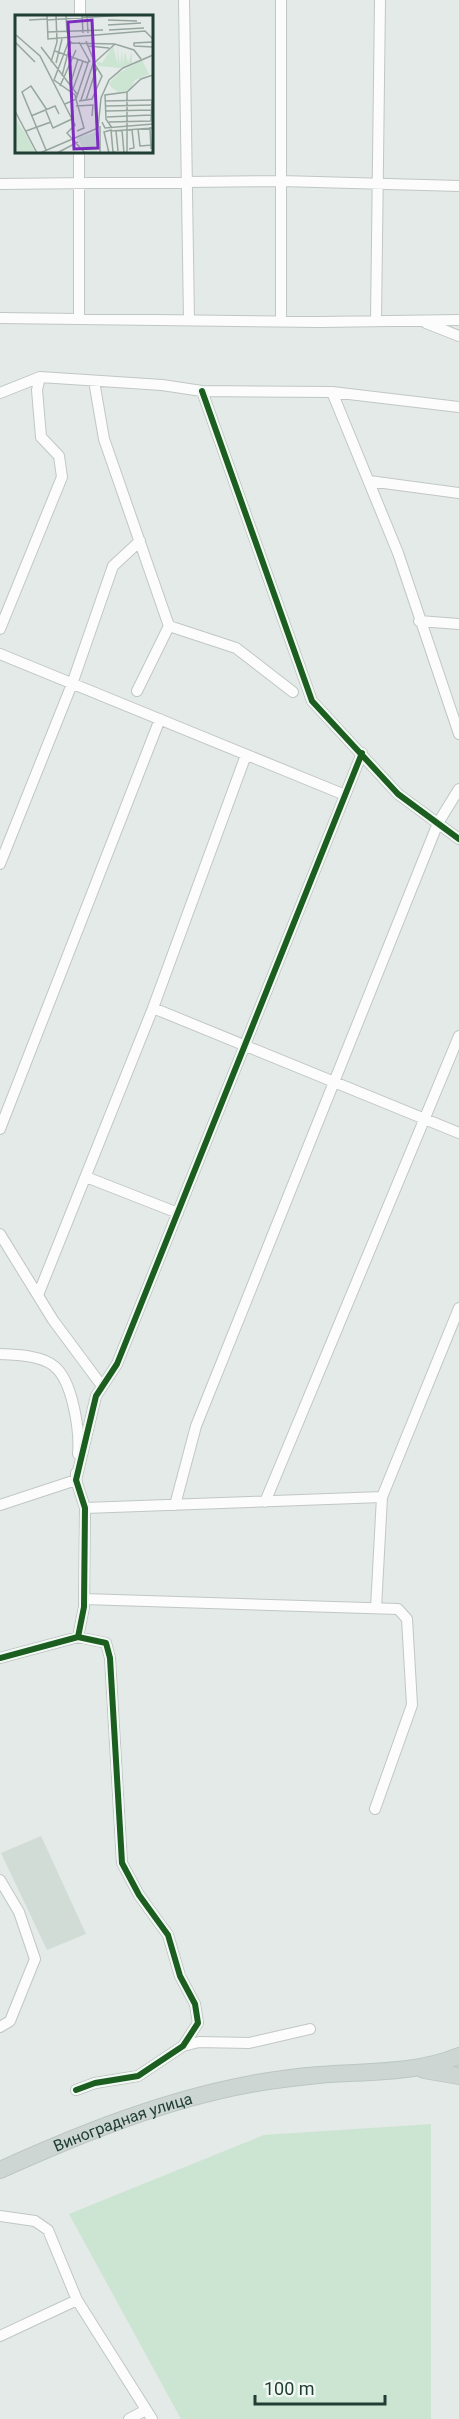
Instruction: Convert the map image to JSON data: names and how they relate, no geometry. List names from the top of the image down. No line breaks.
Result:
{"streets":{"main road":["Виноградная улица"]},"scale_bar":"100 m"}
